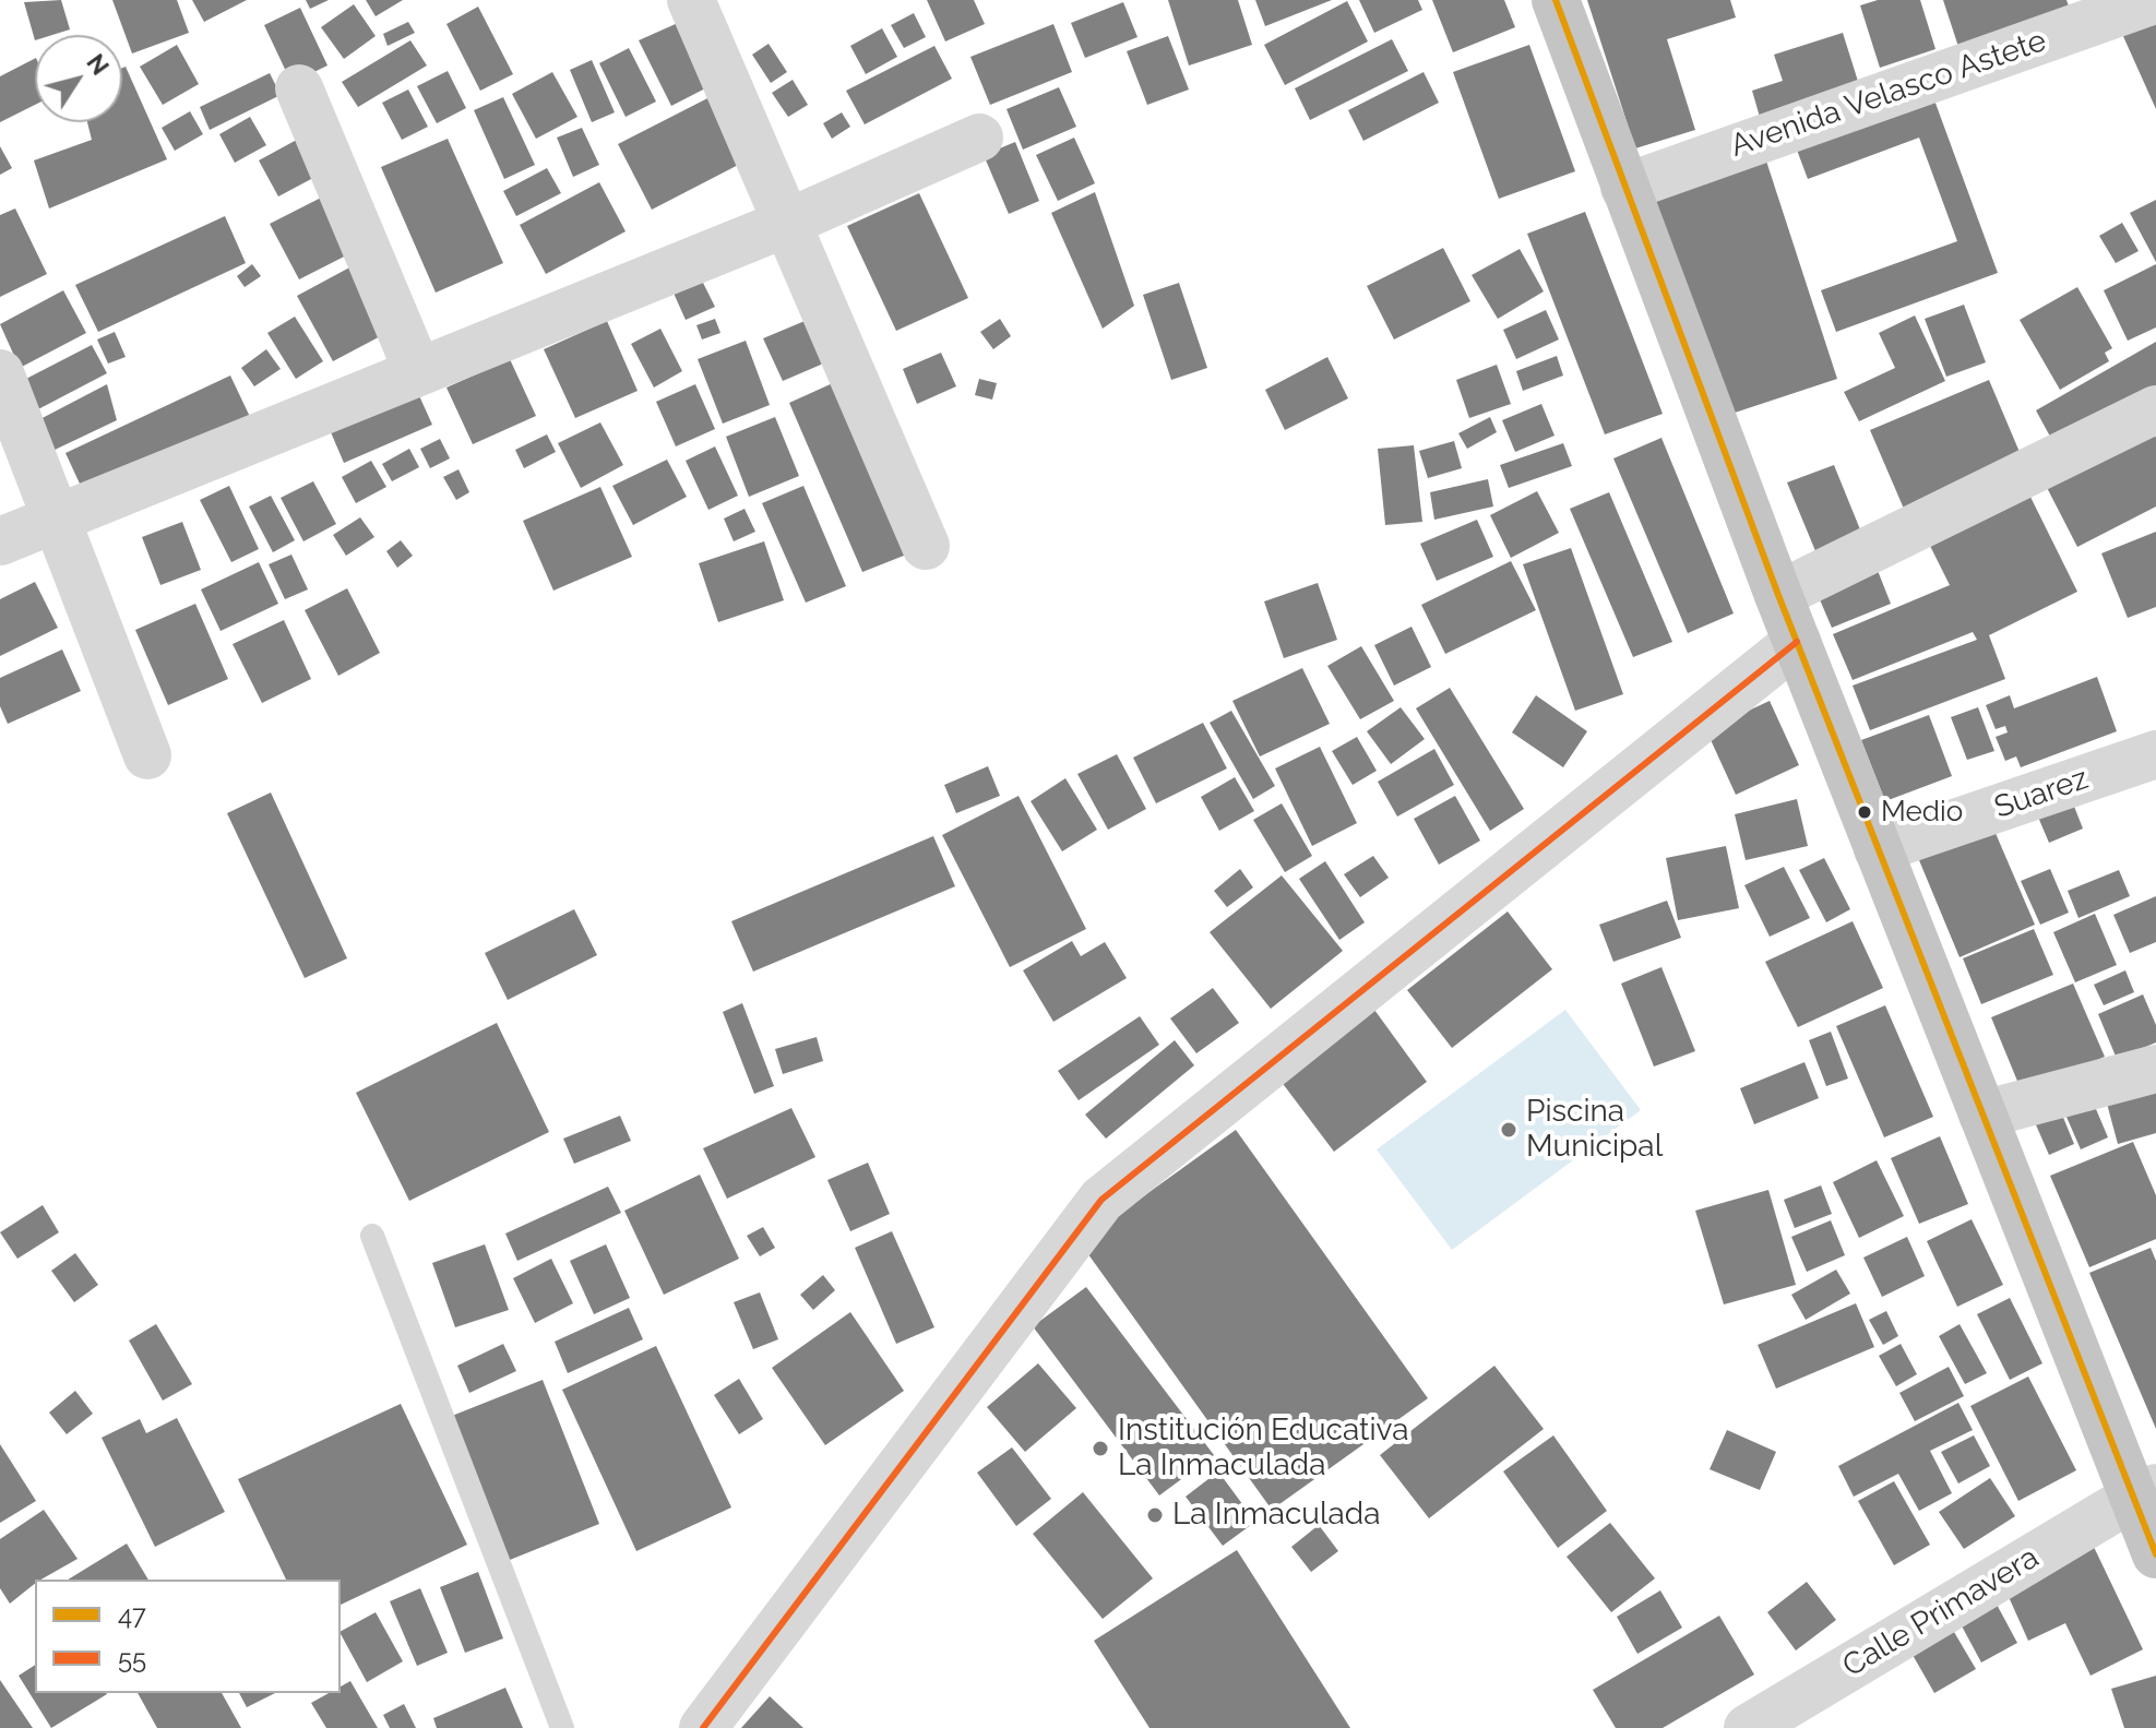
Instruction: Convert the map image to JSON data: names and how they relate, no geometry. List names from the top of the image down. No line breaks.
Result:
{"streets":{"street":["Avenida Velasco Astete","Suarez","Calle Primavera"]},"places":["Medio","Piscina Municipal","Institución Educativa La Inmaculada","La Inmaculada"],"lines":["transit line 47","transit line 55"],"legend":["47","55"],"north":"top right"}
